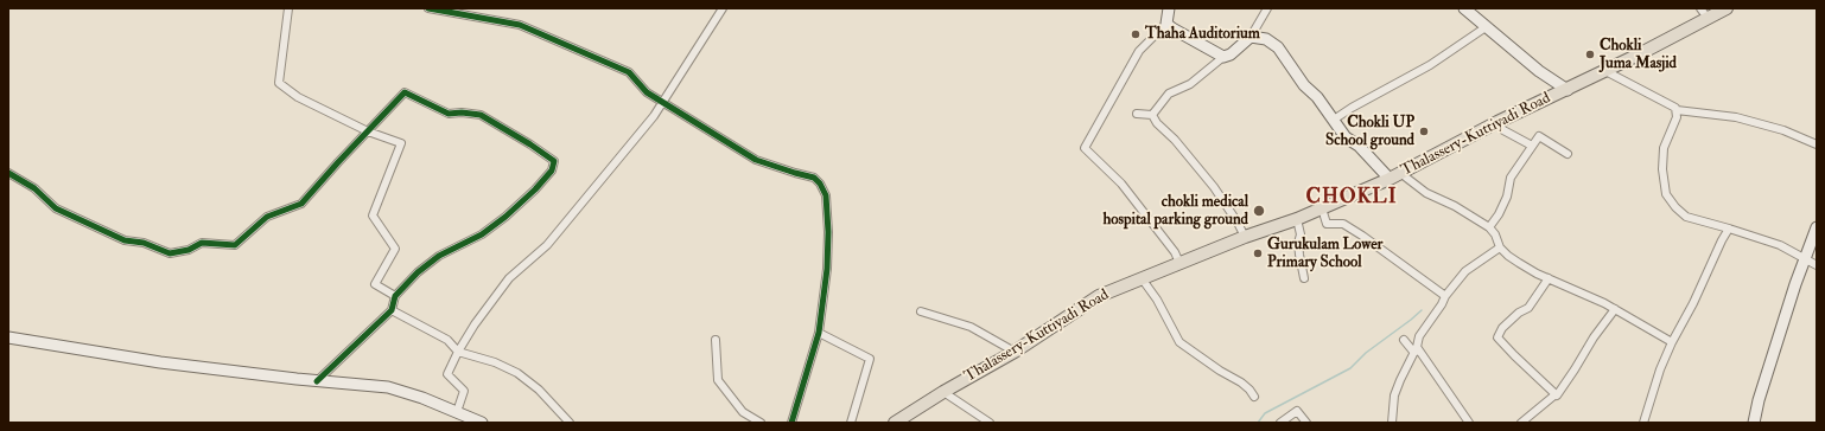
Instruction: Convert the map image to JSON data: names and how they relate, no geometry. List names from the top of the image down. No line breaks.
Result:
{"streets":{"main road":["Thalassery-Kuttiyadi Road"]},"districts":["CHOKLI"],"places":["Thaha Auditorium","Chokli Juma Masjid","Chokli UP School ground","chokli medical hospital parking ground","Gurukulam Lower Primary School"]}
